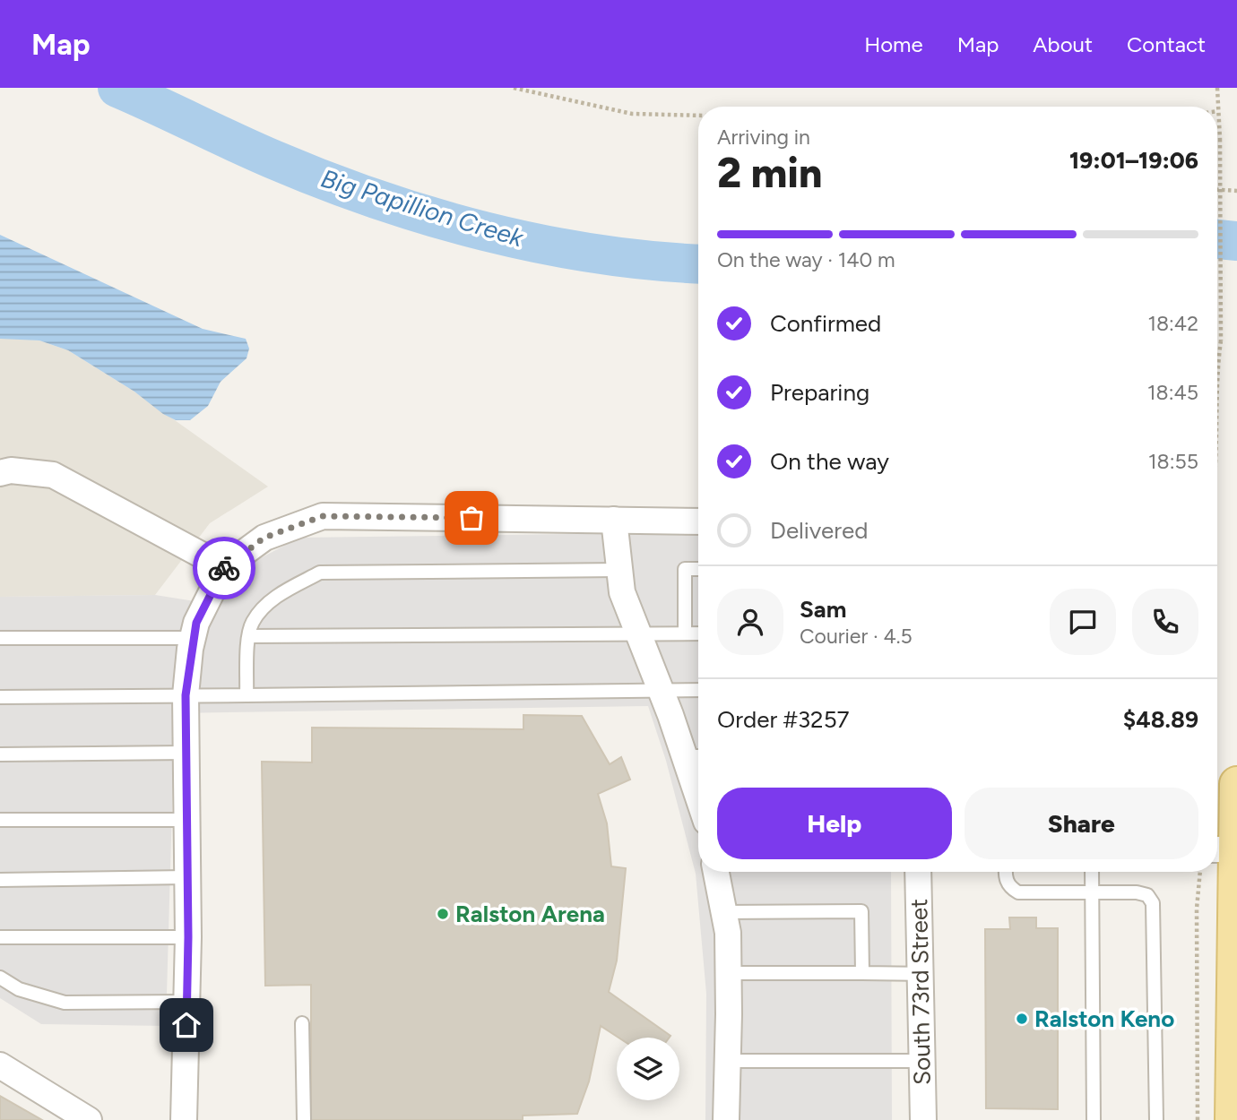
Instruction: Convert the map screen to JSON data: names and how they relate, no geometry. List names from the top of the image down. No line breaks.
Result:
{"streets":{"street":["South 73rd Street"]},"water":["Big Papillion Creek"],"places":["Ralston Arena","Ralston Keno"],"page":{"header":"Map","nav":["Home","Map","About","Contact"],"heading":["2 min","Arriving in","19:01–19:06"],"panel":["Sam","Courier · 4.5","Order #3257","$48.89"],"bar":"On the way · 140 m","list":[["Confirmed","18:42"],["Preparing","18:45"],["On the way","18:55"],"Delivered"],"buttons":["Help","Share"]}}
